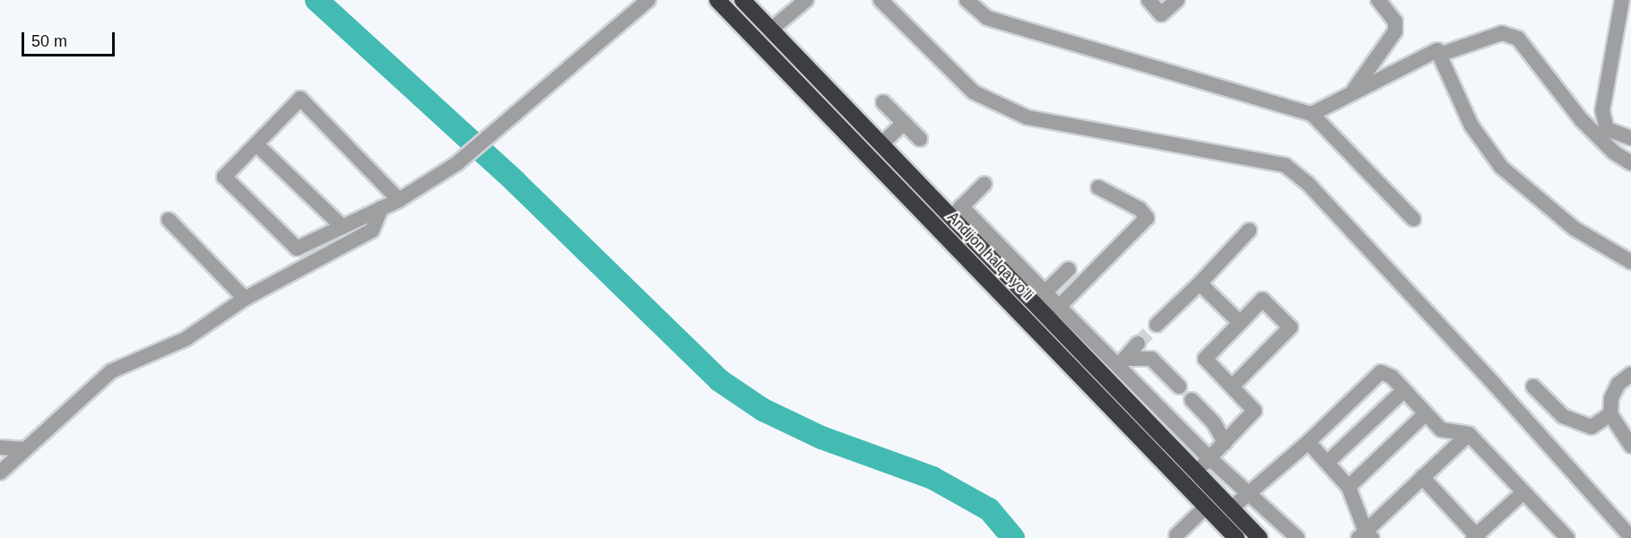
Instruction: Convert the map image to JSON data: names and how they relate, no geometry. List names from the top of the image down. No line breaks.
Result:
{"streets":{"highway":["Andijon halqa yo‘li"]},"scale_bar":"50 m"}
